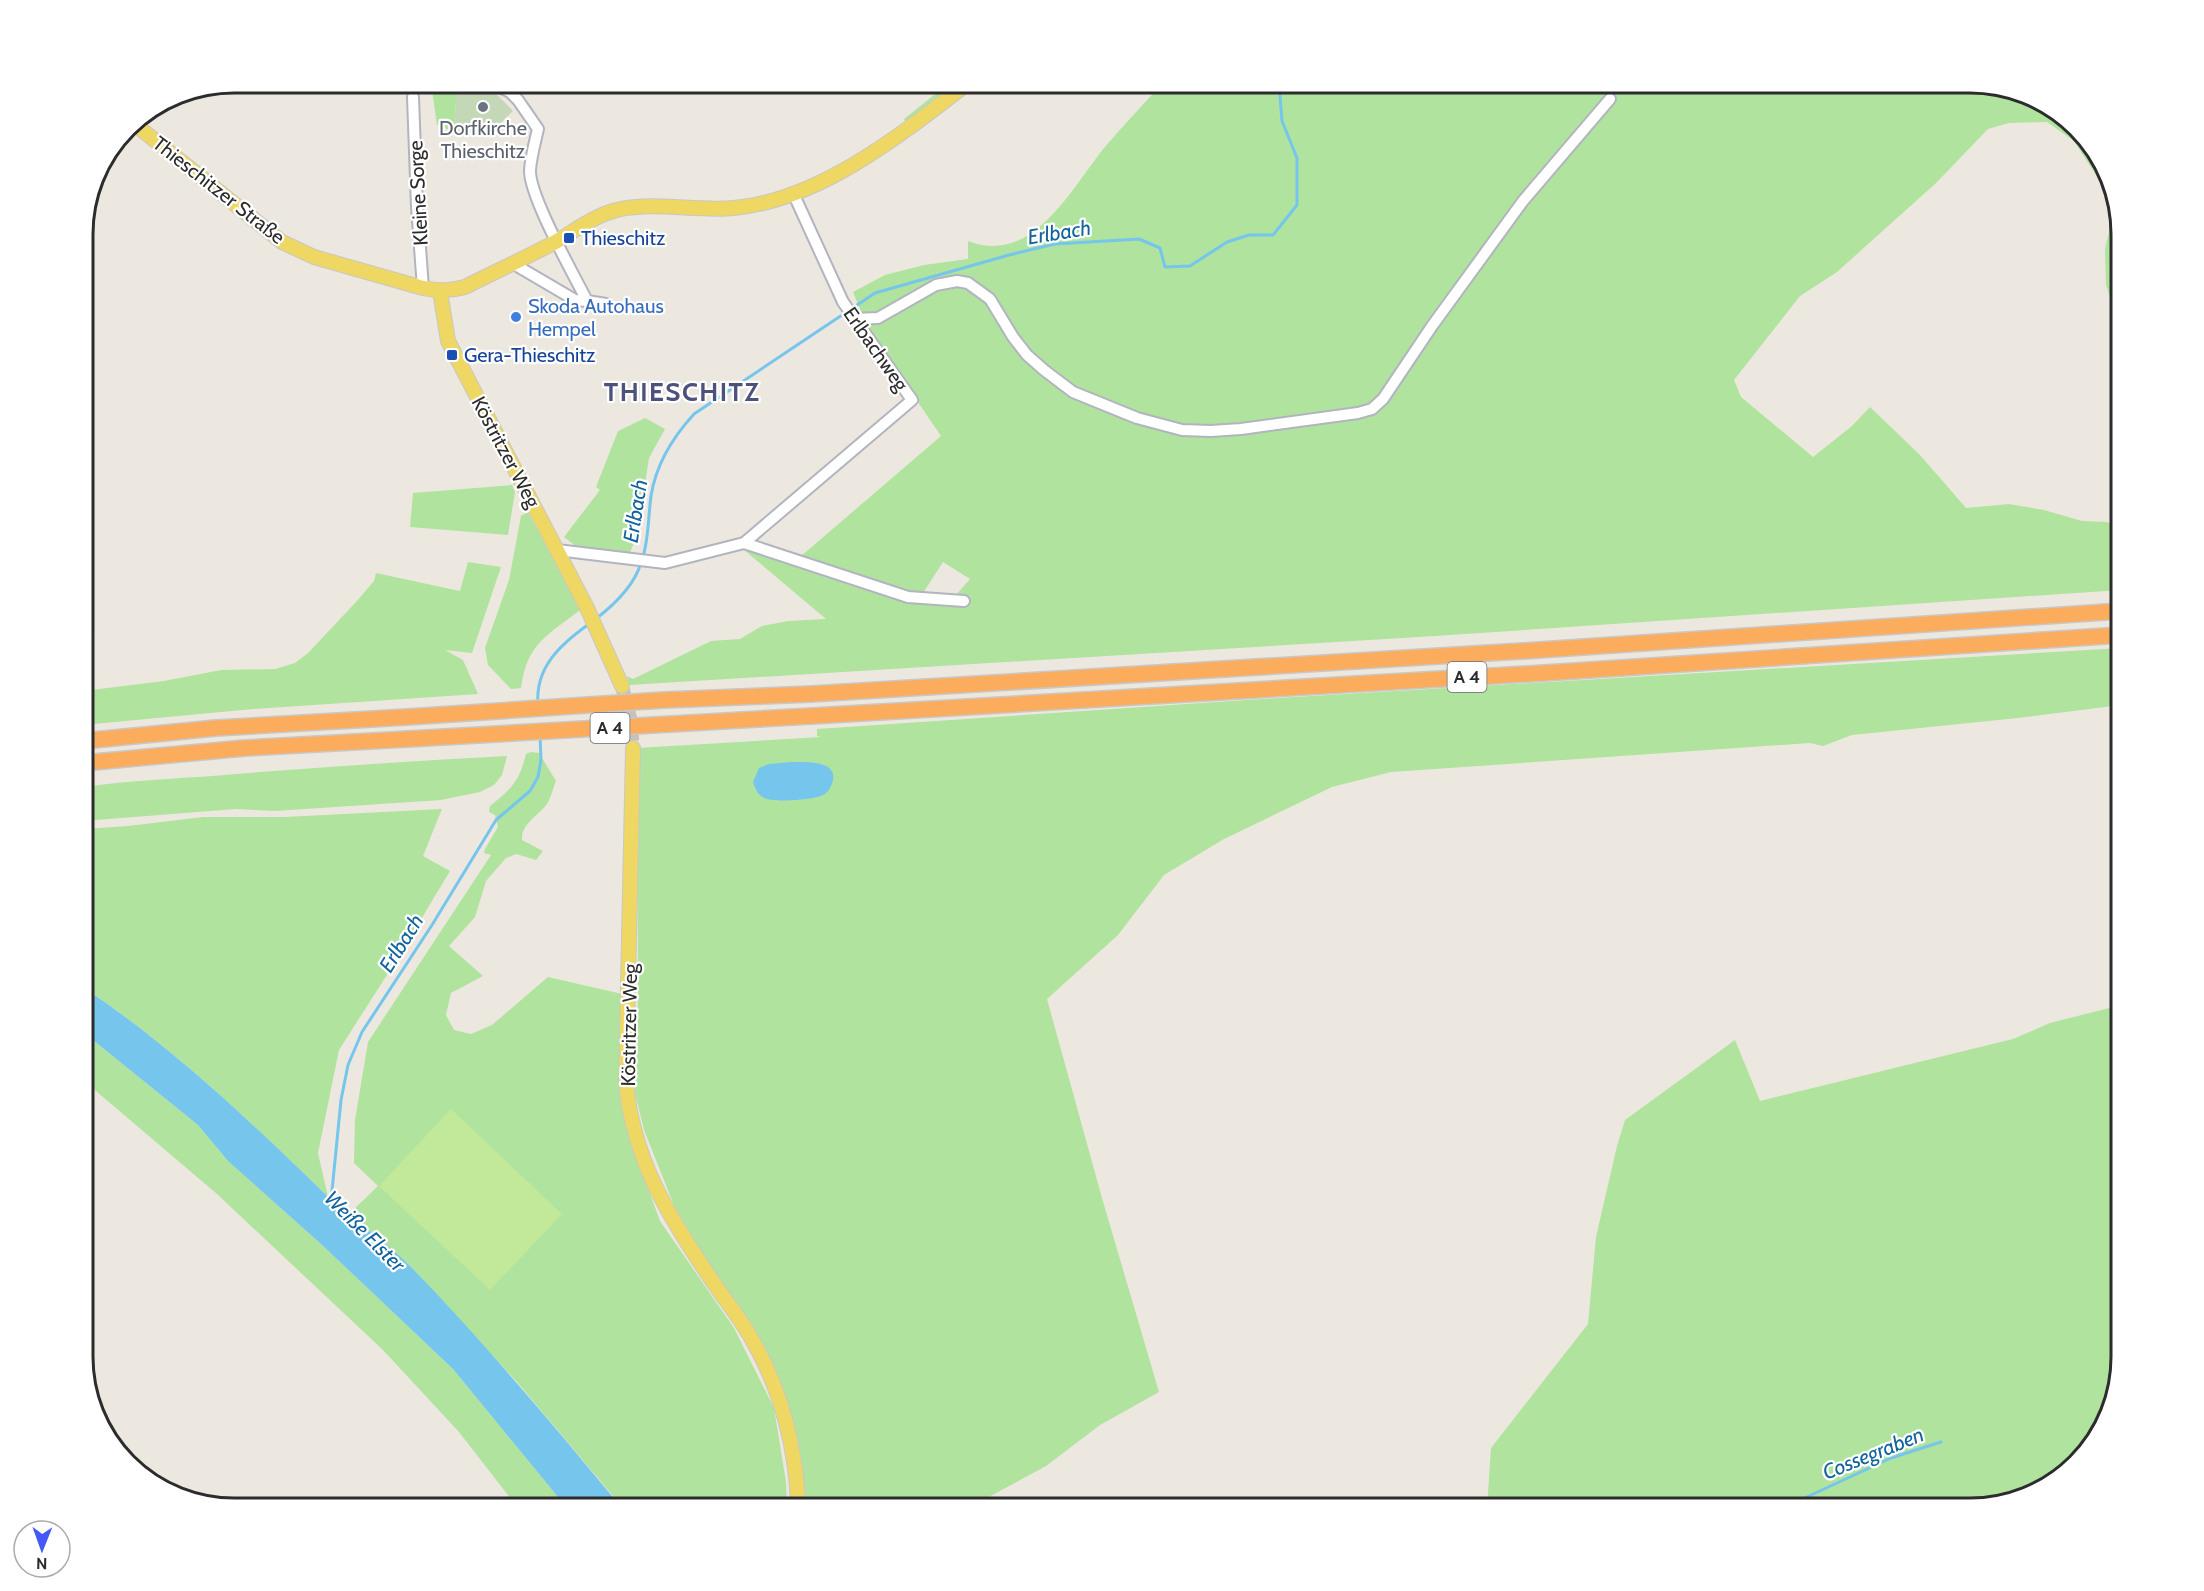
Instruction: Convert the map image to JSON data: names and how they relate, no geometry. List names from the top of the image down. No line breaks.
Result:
{"streets":{"highway":["A 4"],"main road":["Thieschitzer Straße","Köstritzer Weg"],"street":["Kleine Sorge","Erlbachweg"]},"crossings":[["Thieschitzer Straße","Kleine Sorge"],["Thieschitzer Straße","Erlbachweg"],["Thieschitzer Straße","Köstritzer Weg"]],"districts":["THIESCHITZ"],"water":["Erlbach","Weiße Elster","Cossegraben"],"places":{"other":["Dorfkirche Thieschitz","Skoda Autohaus Hempel"],"transit":["Thieschitz","Gera-Thieschitz"]},"north":"bottom"}
